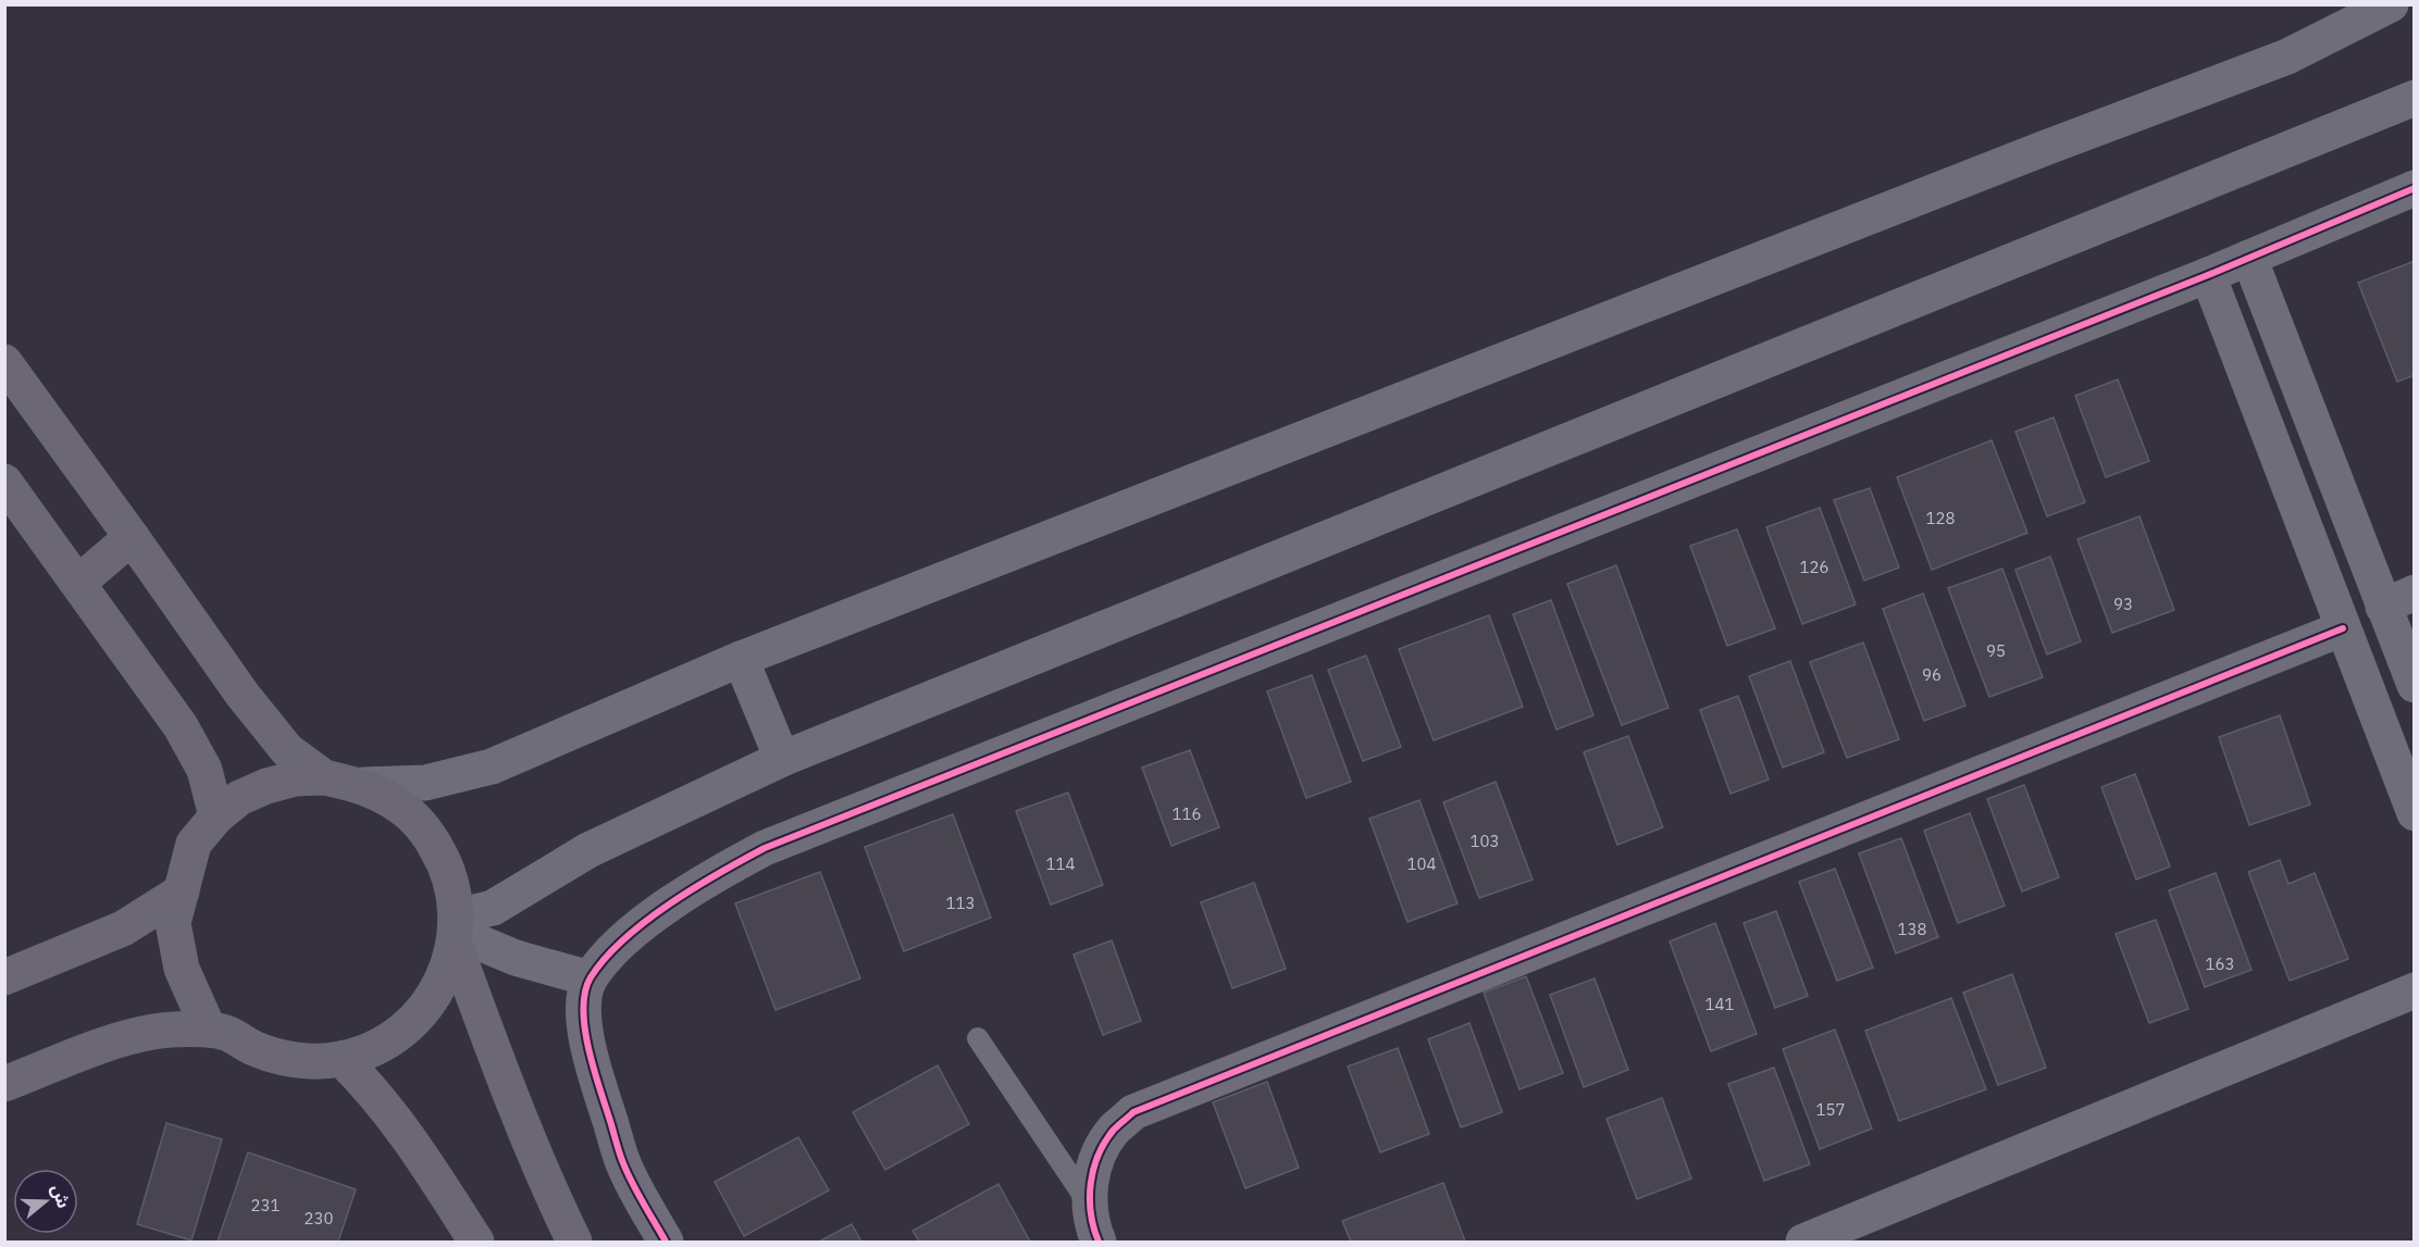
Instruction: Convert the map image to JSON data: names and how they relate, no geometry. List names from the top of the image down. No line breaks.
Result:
{"house_numbers":["128","126","93","95","96","116","103","114","104","113","138","163","141","157","231","230"],"north":"right"}
